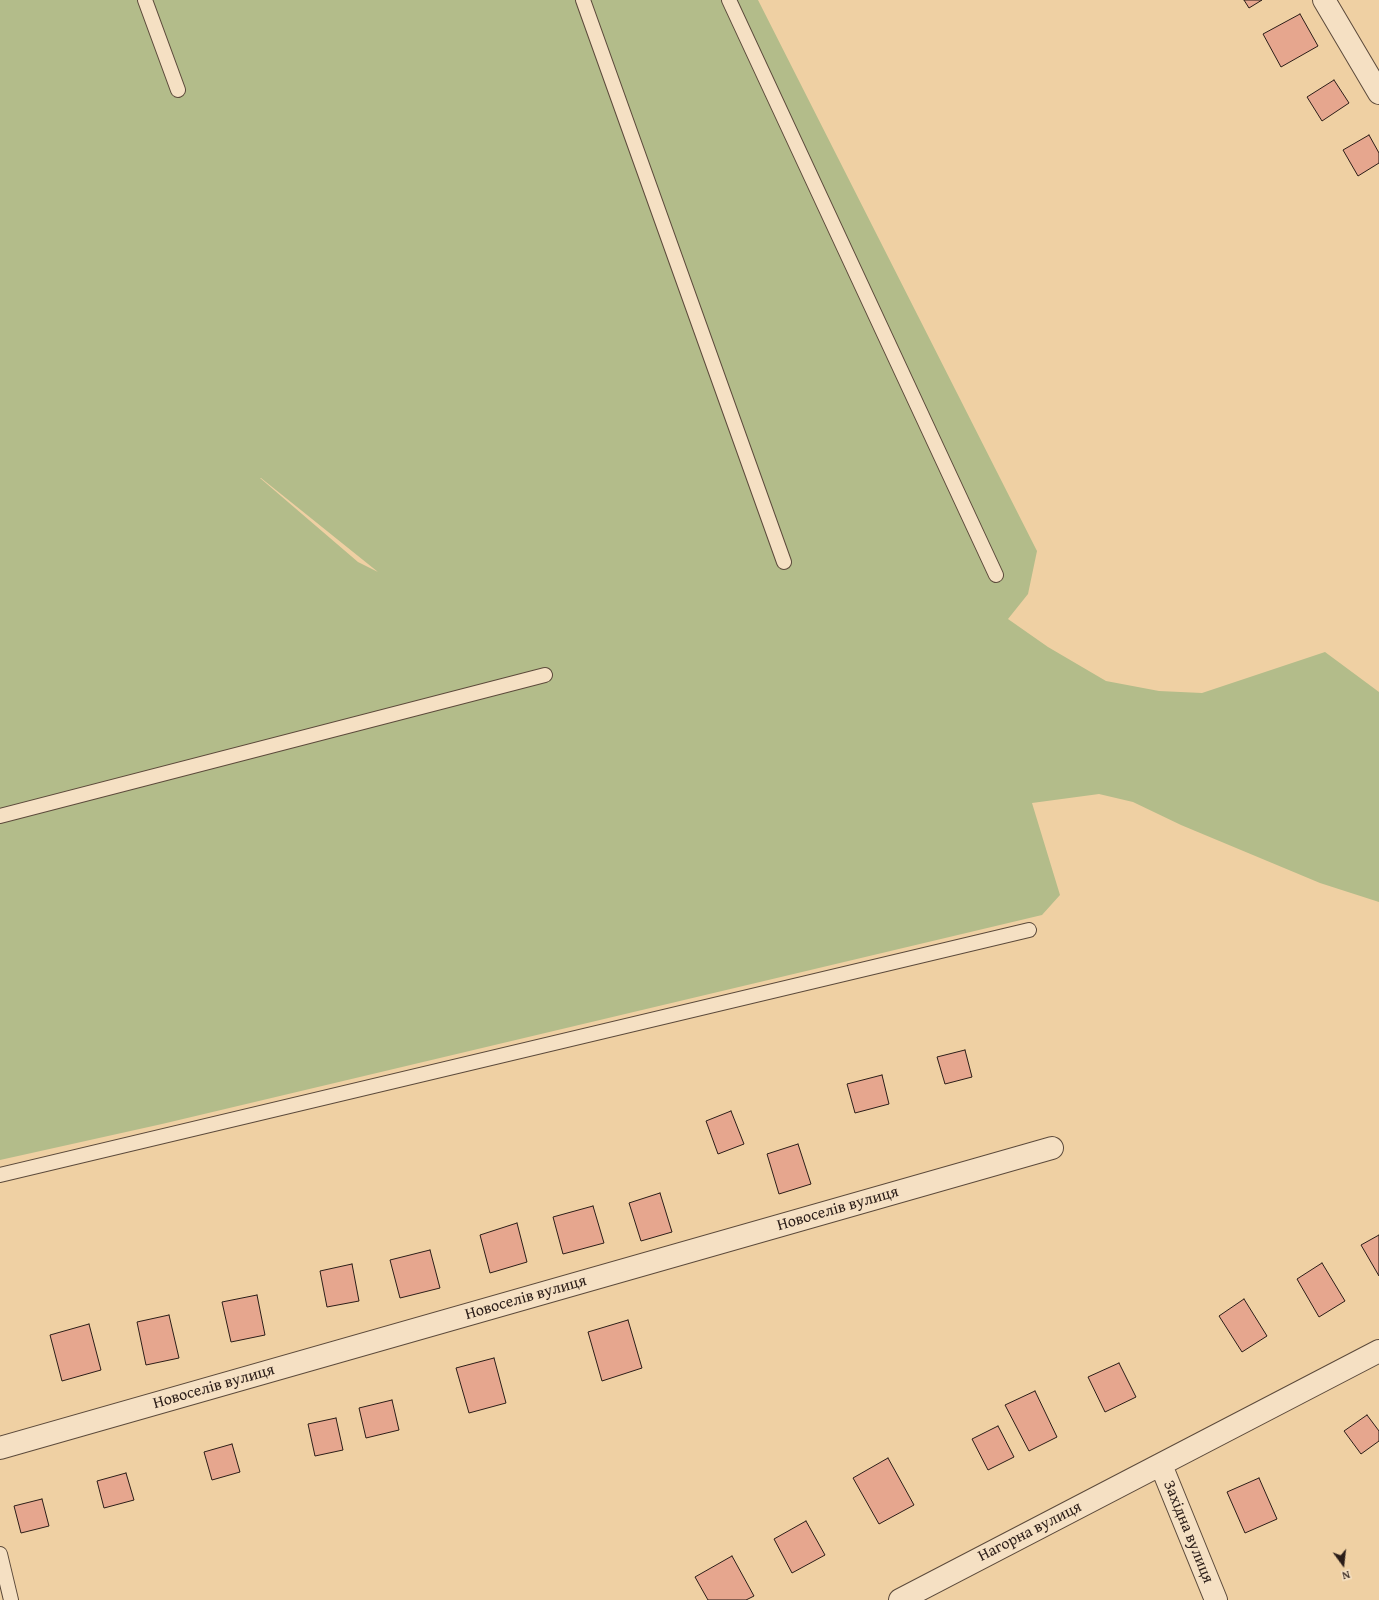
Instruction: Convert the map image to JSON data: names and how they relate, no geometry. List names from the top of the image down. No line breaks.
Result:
{"streets":{"street":["Новоселів вулиця","Нагорна вулиця","Західна вулиця"]},"crossings":[["Нагорна вулиця","Західна вулиця"]],"north":"bottom"}
